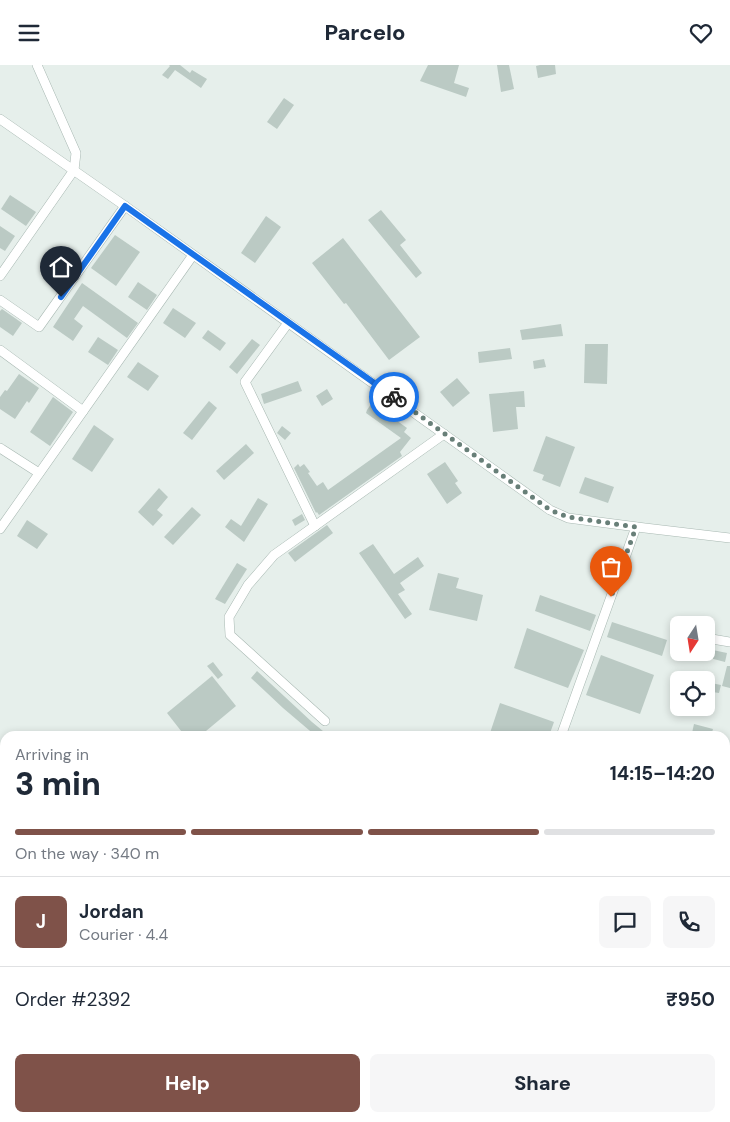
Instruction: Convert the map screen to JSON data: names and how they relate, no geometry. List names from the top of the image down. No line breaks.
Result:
{"north":"bottom","page":{"header":"Parcelo","heading":["3 min","Arriving in","14:15–14:20"],"panel":["Jordan","Courier · 4.4","Order #2392","₹950"],"bar":"On the way · 340 m","round":"J","buttons":["Help","Share"]}}
